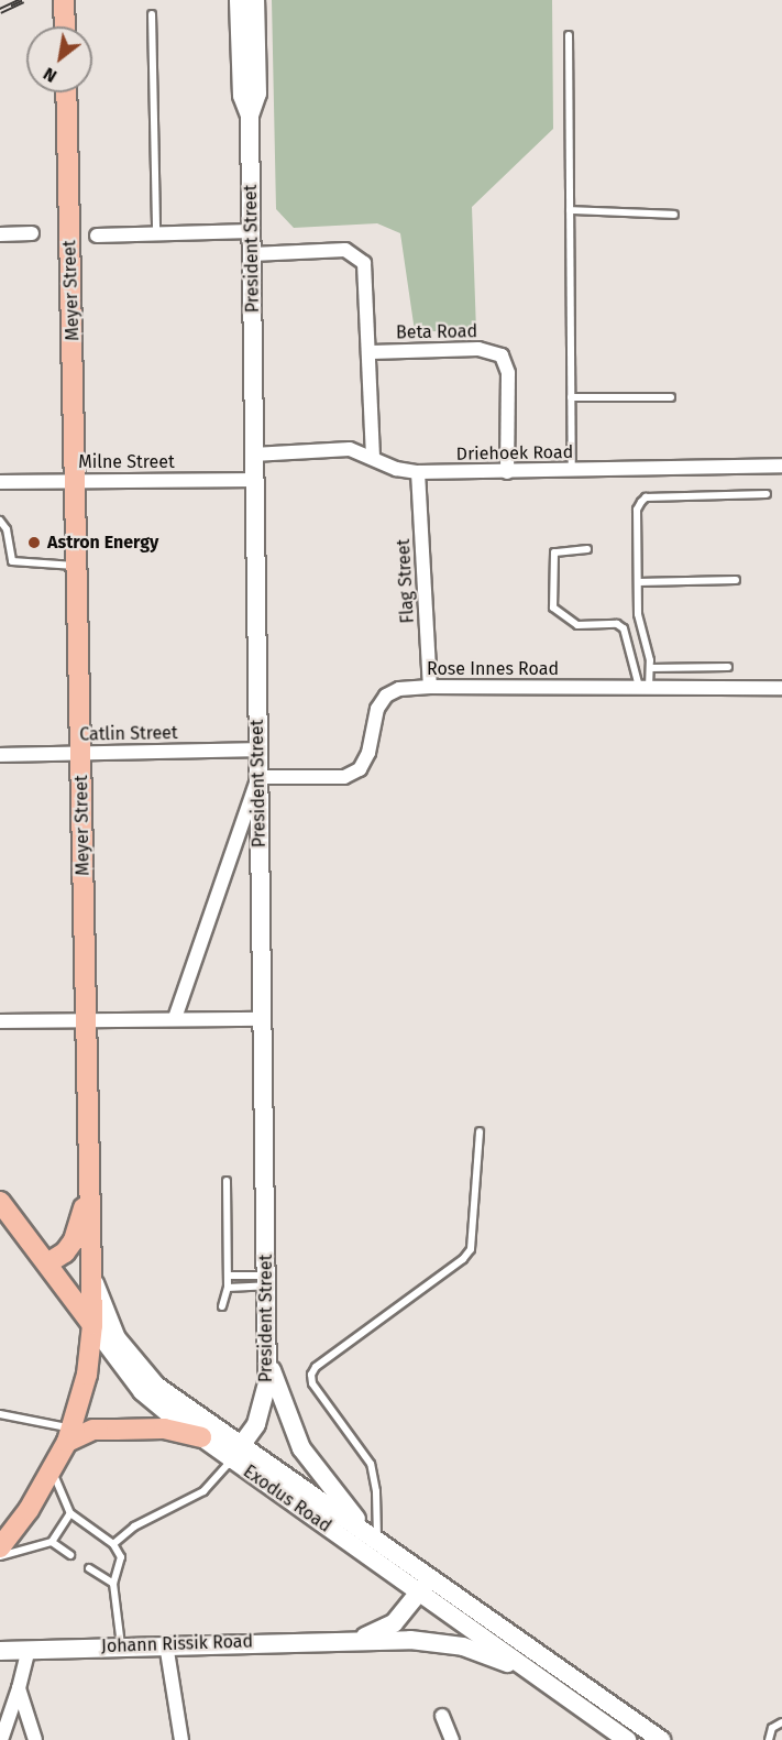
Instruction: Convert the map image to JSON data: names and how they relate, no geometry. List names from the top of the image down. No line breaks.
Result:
{"streets":{"main road":["Meyer Street","Exodus Road"],"street":["President Street","Beta Road","Driehoek Road","Milne Street","Flag Street","Rose Innes Road","Catlin Street","Johann Rissik Road"]},"crossings":[["President Street","Driehoek Road"],["President Street","Milne Street"],["President Street","Rose Innes Road"],["President Street","Catlin Street"],["President Street","Exodus Road"],["Meyer Street","Milne Street"],["Meyer Street","Catlin Street"],["Meyer Street","Exodus Road"],["Beta Road","Driehoek Road"],["Driehoek Road","Flag Street"],["Flag Street","Rose Innes Road"],["Exodus Road","Johann Rissik Road"]],"places":["Astron Energy"],"north":"bottom left"}
